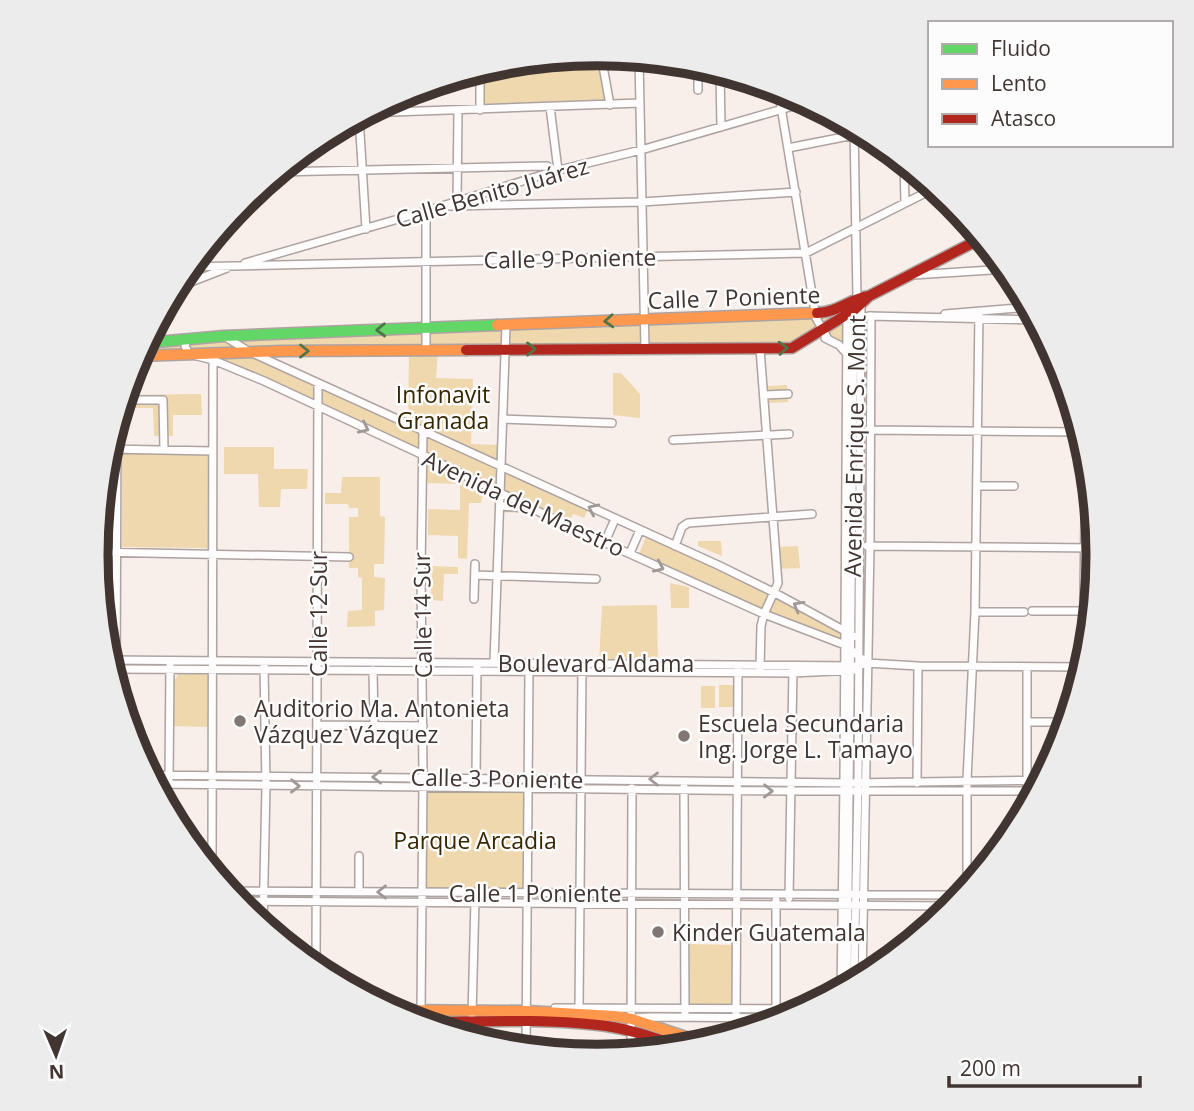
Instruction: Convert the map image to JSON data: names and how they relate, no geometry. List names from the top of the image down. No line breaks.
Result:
{"streets":{"main road":["Calle 7 Poniente"],"street":["Calle Benito Juárez","Calle 9 Poniente","Avenida Enrique S. Mont","Avenida del Maestro","Calle 12 Sur","Calle 14 Sur","Boulevard Aldama","Calle 3 Poniente","Calle 1 Poniente"]},"crossings":[["Calle Benito Juárez","Calle 9 Poniente"],["Calle 7 Poniente","Avenida Enrique S. Mont"],["Calle 7 Poniente","Avenida del Maestro"],["Avenida Enrique S. Mont","Avenida del Maestro"],["Avenida Enrique S. Mont","Boulevard Aldama"],["Avenida del Maestro","Calle 12 Sur"],["Avenida del Maestro","Calle 14 Sur"],["Calle 12 Sur","Boulevard Aldama"],["Calle 12 Sur","Calle 3 Poniente"],["Calle 12 Sur","Calle 1 Poniente"],["Calle 14 Sur","Boulevard Aldama"],["Calle 14 Sur","Calle 3 Poniente"],["Calle 14 Sur","Calle 1 Poniente"]],"parks":["Infonavit Granada","Parque Arcadia"],"places":["Auditorio Ma. Antonieta Vázquez Vázquez","Escuela Secundaria Ing. Jorge L. Tamayo","Kinder Guatemala"],"legend":["Fluido","Lento","Atasco"],"scale_bar":"200 m","north":"bottom"}
